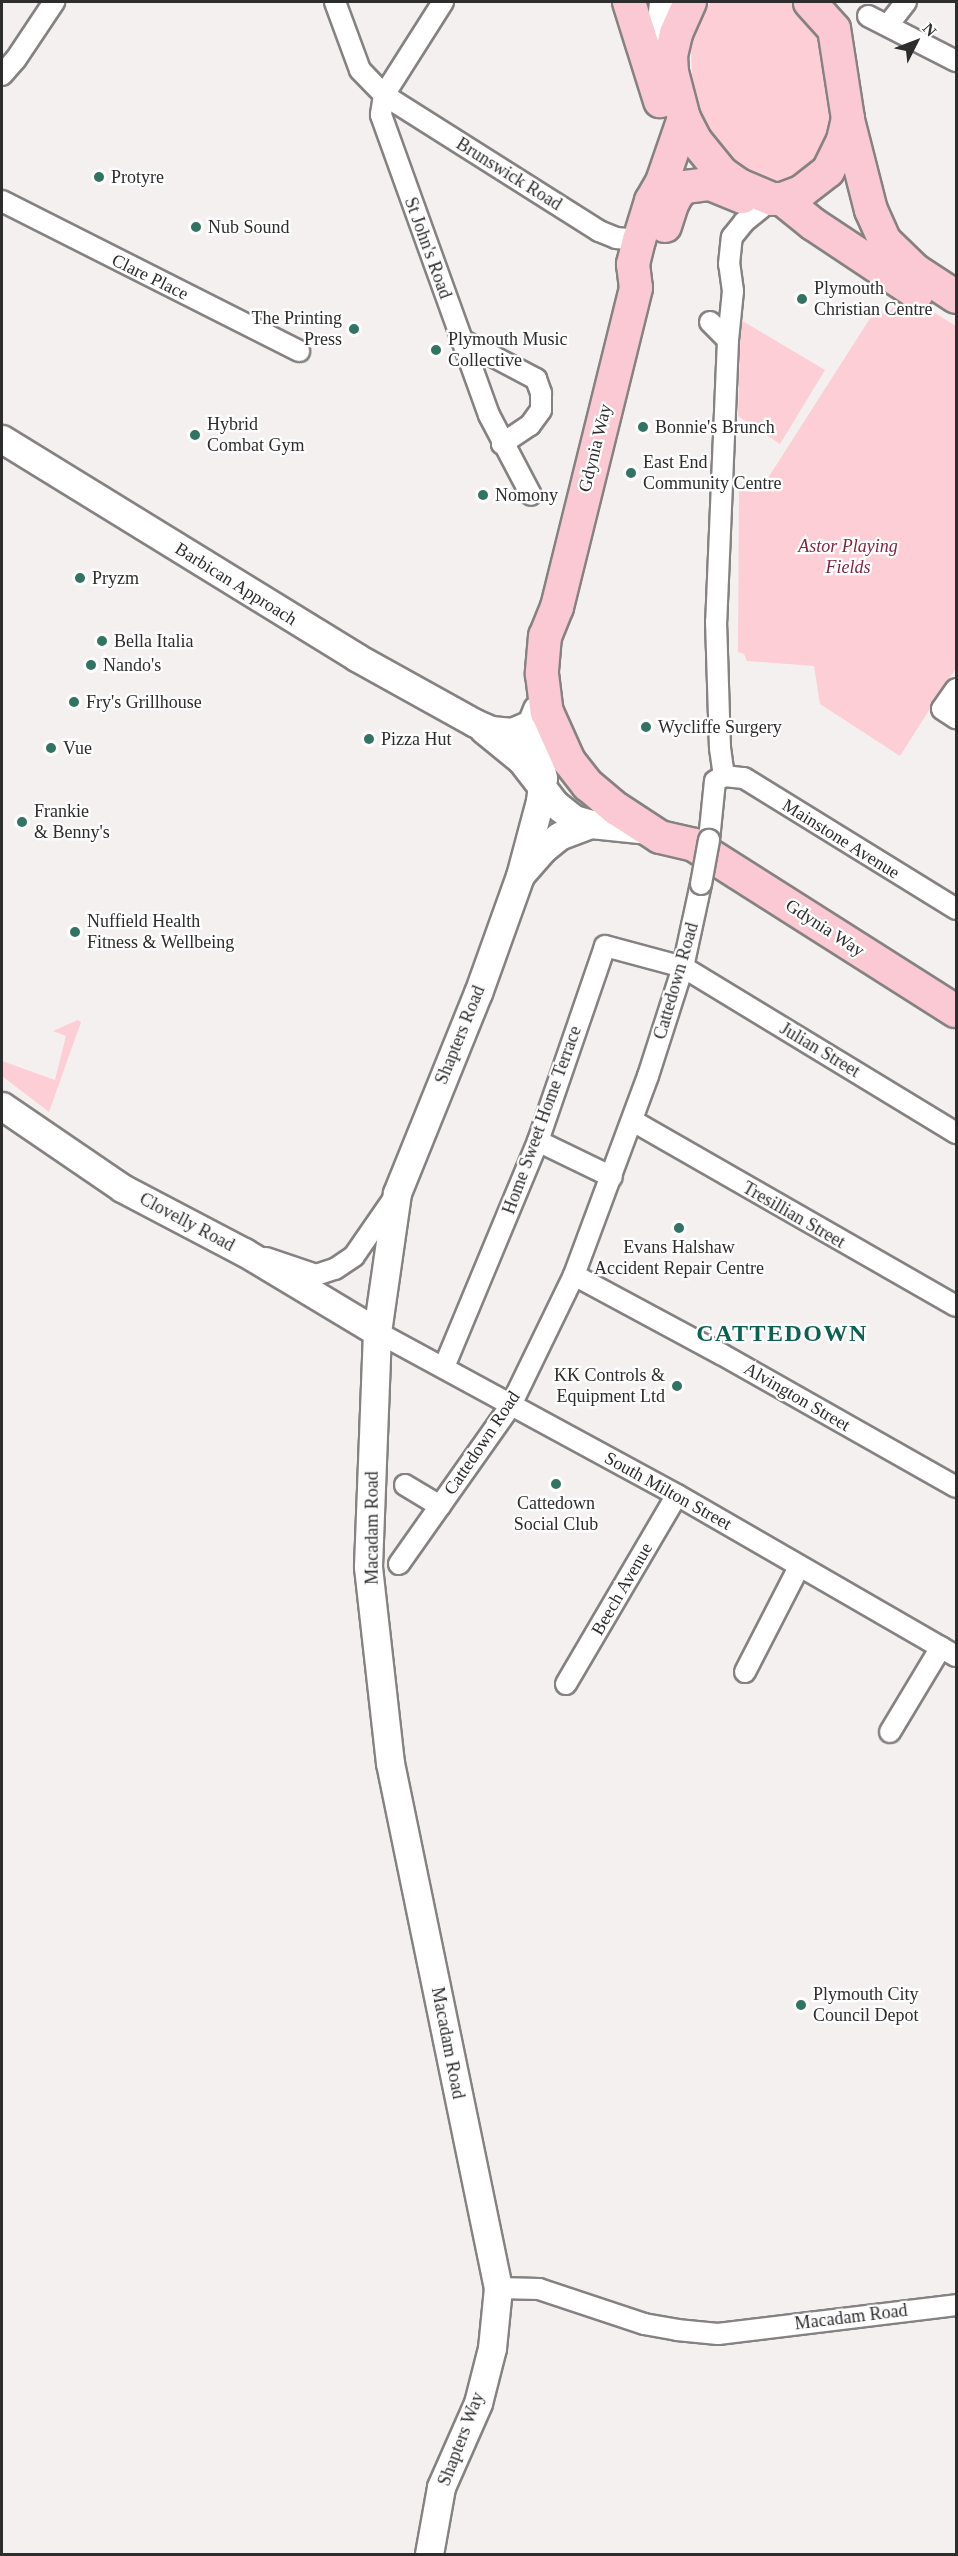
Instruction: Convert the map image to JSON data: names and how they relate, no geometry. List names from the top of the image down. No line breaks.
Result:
{"streets":{"main road":["Gdynia Way"],"street":["Brunswick Road","St John's Road","Clare Place","Barbican Approach","Mainstone Avenue","Cattedown Road","Shapters Road","Julian Street","Home Sweet Home Terrace","Tresillian Street","Clovelly Road","Alvington Street","South Milton Street","Macadam Road","Beech Avenue","Shapters Way"]},"crossings":[["Brunswick Road","St John's Road"],["Brunswick Road","Gdynia Way"],["Gdynia Way","Barbican Approach"],["Barbican Approach","Shapters Road"],["Mainstone Avenue","Cattedown Road"],["Cattedown Road","Julian Street"],["Cattedown Road","Home Sweet Home Terrace"],["Cattedown Road","Tresillian Street"],["Cattedown Road","Alvington Street"],["Cattedown Road","South Milton Street"],["Shapters Road","Clovelly Road"],["Shapters Road","South Milton Street"],["Shapters Road","Macadam Road"],["Julian Street","Home Sweet Home Terrace"],["Home Sweet Home Terrace","South Milton Street"],["Clovelly Road","South Milton Street"],["Clovelly Road","Macadam Road"],["South Milton Street","Macadam Road"],["South Milton Street","Beech Avenue"],["Macadam Road","Shapters Way"]],"districts":["CATTEDOWN"],"parks":["Astor Playing Fields"],"places":["Protyre","Nub Sound","Plymouth Christian Centre","The Printing Press","Plymouth Music Collective","Bonnie's Brunch","Hybrid Combat Gym","East End Community Centre","Nomony","Pryzm","Bella Italia","Nando's","Fry's Grillhouse","Wycliffe Surgery","Pizza Hut","Vue","Frankie & Benny's","Nuffield Health Fitness & Wellbeing","Evans Halshaw Accident Repair Centre","KK Controls & Equipment Ltd","Cattedown Social Club","Plymouth City Council Depot"],"north":"top right"}
